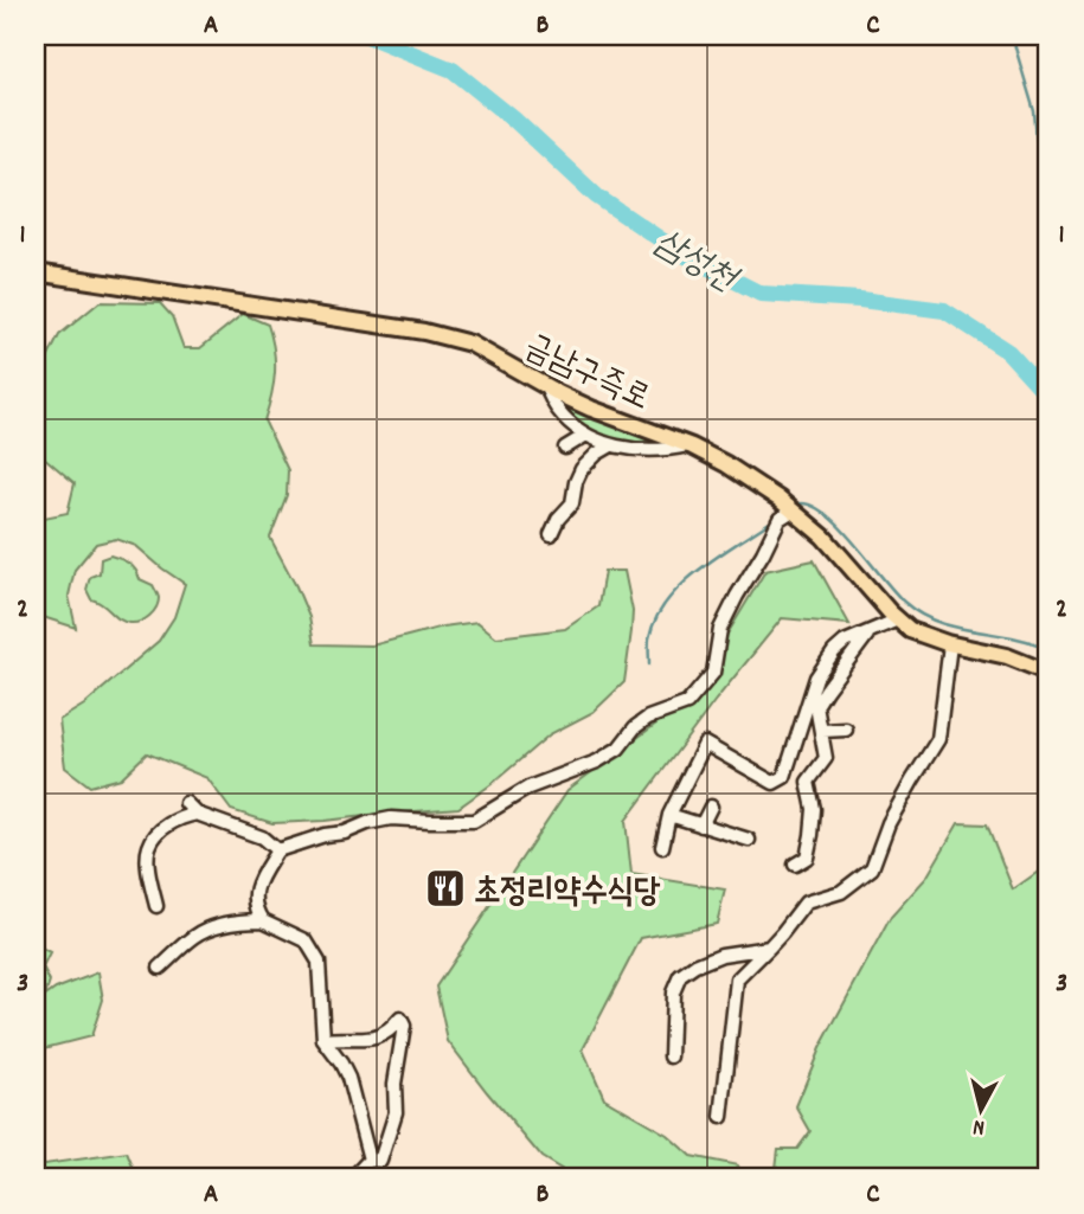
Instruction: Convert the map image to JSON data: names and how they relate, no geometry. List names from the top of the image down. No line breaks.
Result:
{"streets":{"main road":["금남구즉로"]},"water":["삼성천"],"places":{"restaurant":["초정리약수식당"]},"north":"bottom","grid":{"columns":["A","B","C"],"rows":["1","2","3"]}}
